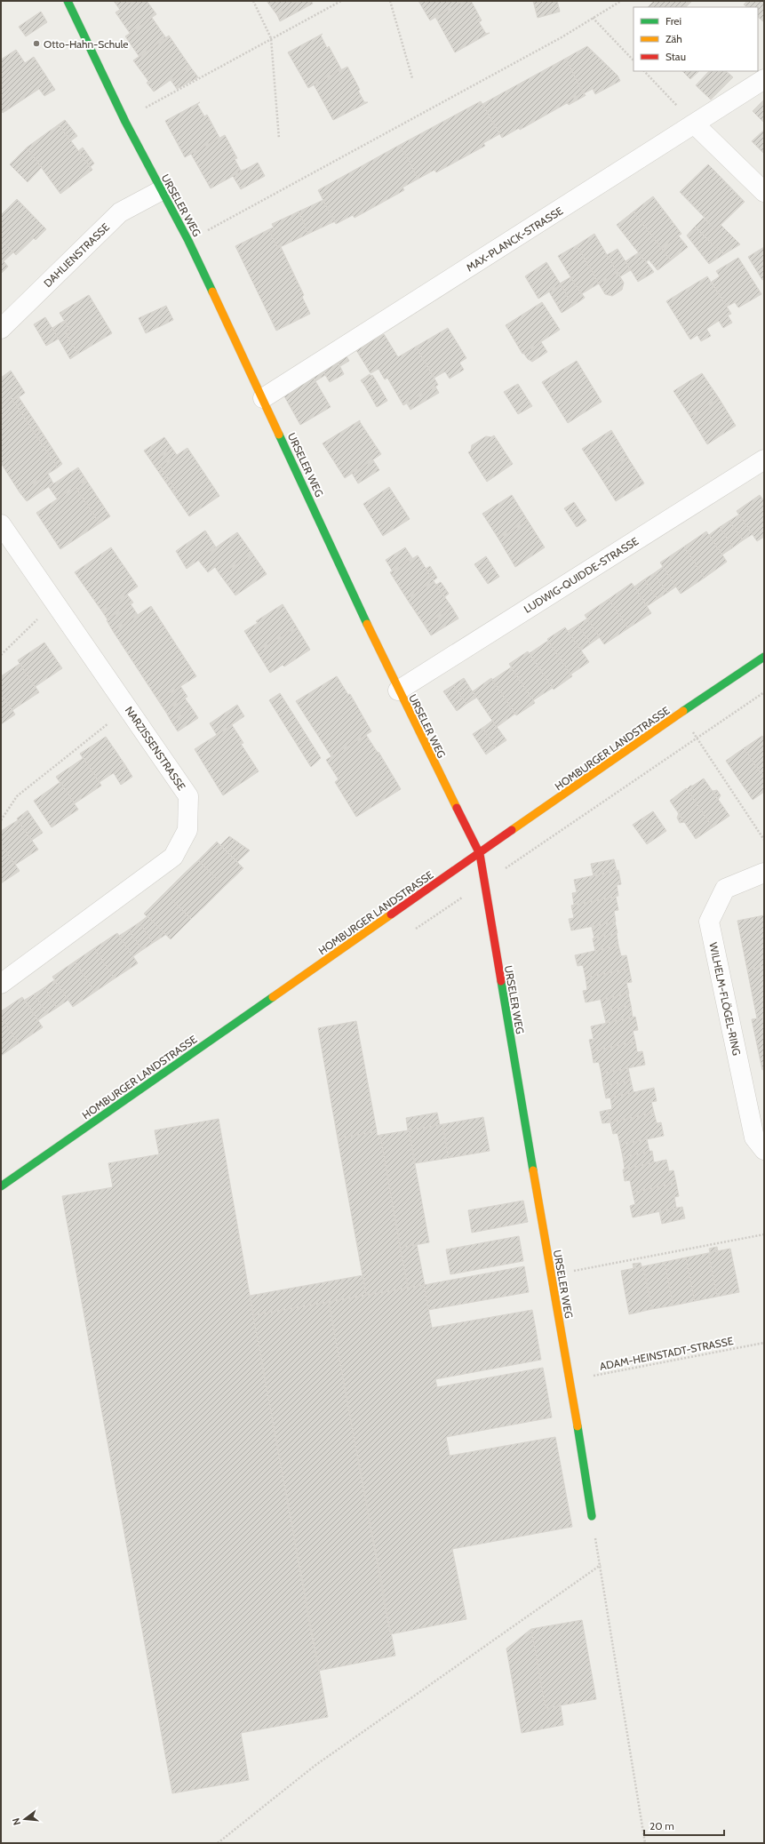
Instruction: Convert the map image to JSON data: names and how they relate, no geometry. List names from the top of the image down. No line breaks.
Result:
{"streets":{"street":["URSELER WEG","MAX-PLANCK-STRASSE","DAHLIENSTRASSE","LUDWIG-QUIDDE-STRASSE","NARZISSENSTRASSE","HOMBURGER LANDSTRASSE","WILHELM-FLÖGEL-RING"],"path":["ADAM-HEINSTADT-STRASSE"]},"crossings":[["URSELER WEG","MAX-PLANCK-STRASSE"],["URSELER WEG","DAHLIENSTRASSE"],["URSELER WEG","LUDWIG-QUIDDE-STRASSE"],["URSELER WEG","HOMBURGER LANDSTRASSE"],["URSELER WEG","ADAM-HEINSTADT-STRASSE"]],"places":["Otto-Hahn-Schule"],"legend":["Frei","Zäh","Stau"],"scale_bar":"20 m","north":"left"}
